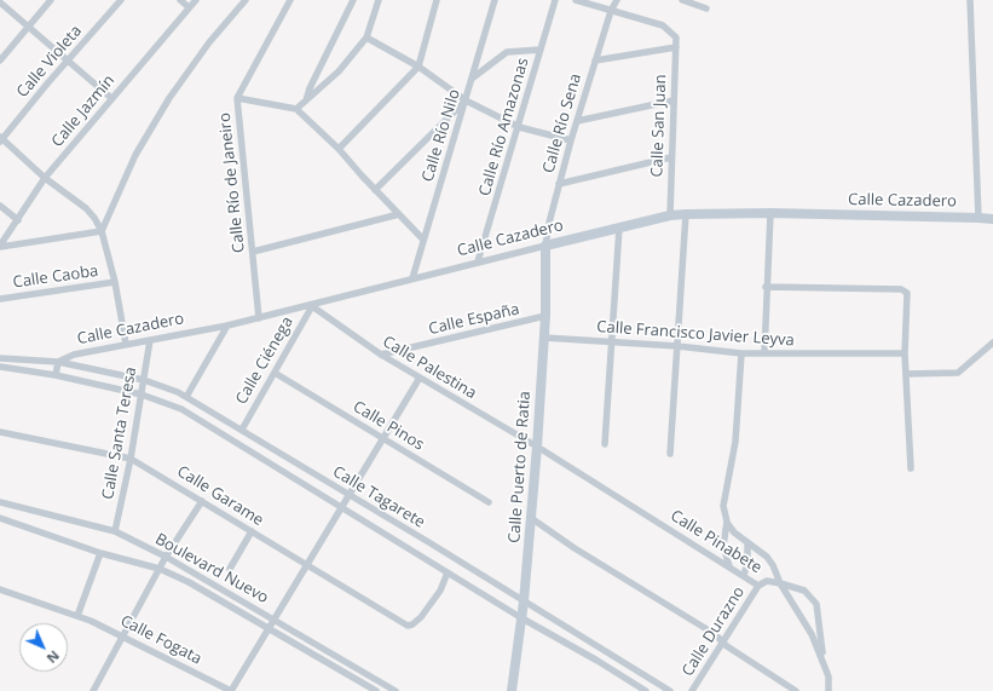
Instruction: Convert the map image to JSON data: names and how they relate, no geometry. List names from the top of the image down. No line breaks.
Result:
{"streets":{"street":["Calle Violeta","Calle Jazmín","Calle Río Sena","Calle San Juan","Calle Río Amazonas","Calle Río Nilo","Calle Río de Janeiro","Calle Cazadero","Calle Caoba","Calle España","Calle Francisco Javier Leyva","Calle Ciénega","Calle Palestina","Calle Pinos","Calle Santa Teresa","Calle Puerto de Ratia","Calle Garame","Calle Tagarete","Calle Pinabete","Boulevard Nuevo","Calle Durazno","Calle Fogata"]},"crossings":[["Calle Río Sena","Calle San Juan"],["Calle Río Sena","Calle Cazadero"],["Calle Río Sena","Calle Puerto de Ratia"],["Calle San Juan","Calle Cazadero"],["Calle Río Amazonas","Calle Cazadero"],["Calle Río Nilo","Calle Cazadero"],["Calle Río de Janeiro","Calle Cazadero"],["Calle Cazadero","Calle Ciénega"],["Calle Cazadero","Calle Palestina"],["Calle Cazadero","Calle Santa Teresa"],["Calle Cazadero","Calle Puerto de Ratia"],["Calle Cazadero","Calle Tagarete"],["Calle España","Calle Palestina"],["Calle España","Calle Puerto de Ratia"],["Calle Francisco Javier Leyva","Calle Puerto de Ratia"],["Calle Ciénega","Calle Palestina"],["Calle Ciénega","Calle Pinos"],["Calle Ciénega","Calle Tagarete"],["Calle Palestina","Calle Puerto de Ratia"],["Calle Palestina","Calle Pinabete"],["Calle Santa Teresa","Calle Garame"],["Calle Santa Teresa","Calle Tagarete"],["Calle Santa Teresa","Boulevard Nuevo"],["Calle Puerto de Ratia","Calle Tagarete"],["Calle Puerto de Ratia","Calle Pinabete"],["Calle Garame","Calle Tagarete"],["Calle Pinabete","Calle Durazno"]],"north":"bottom right"}
